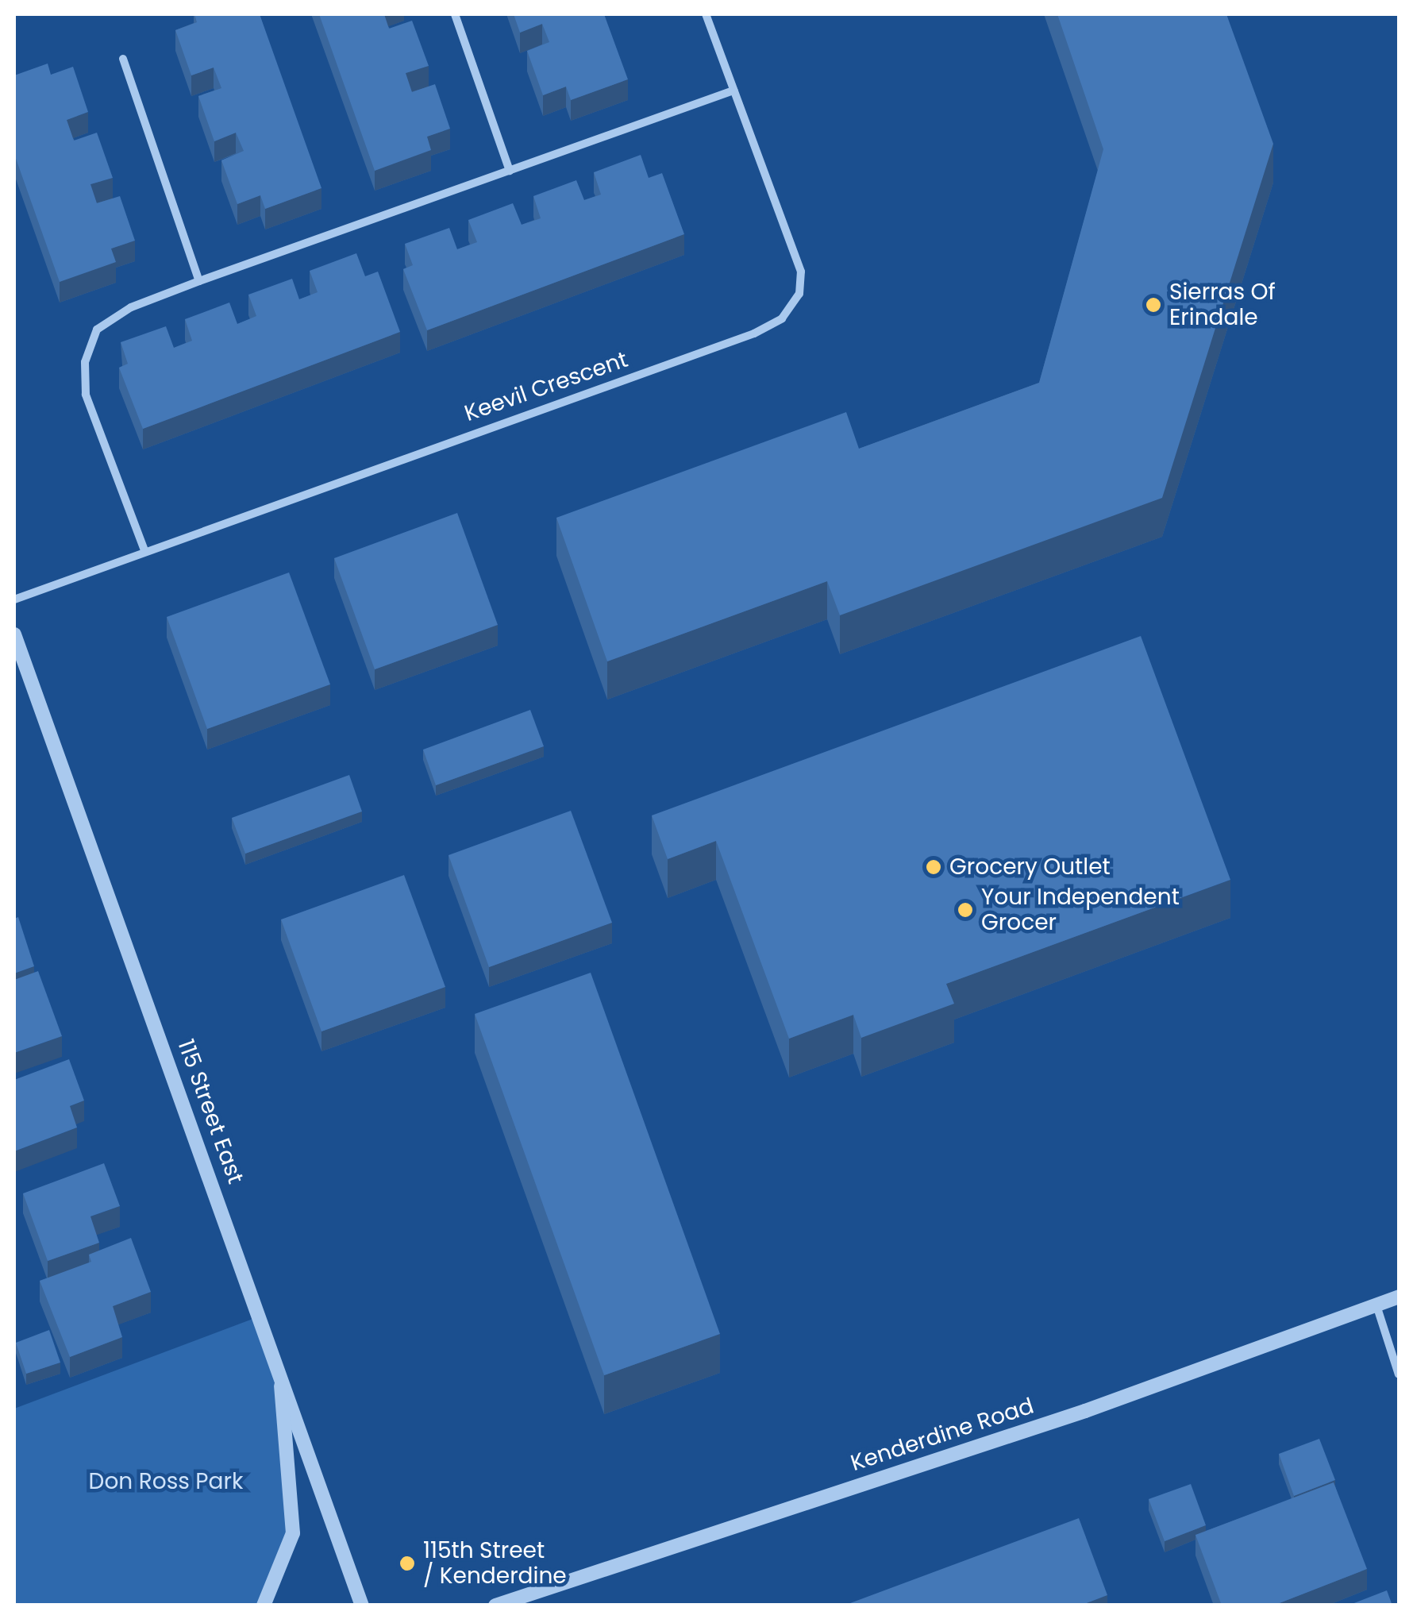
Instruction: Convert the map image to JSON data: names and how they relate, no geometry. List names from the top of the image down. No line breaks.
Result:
{"streets":{"street":["Keevil Crescent","115 Street East","Kenderdine Road"]},"parks":["Don Ross Park"],"places":["Sierras Of Erindale","Grocery Outlet","Your Independent Grocer","115th Street / Kenderdine"]}
